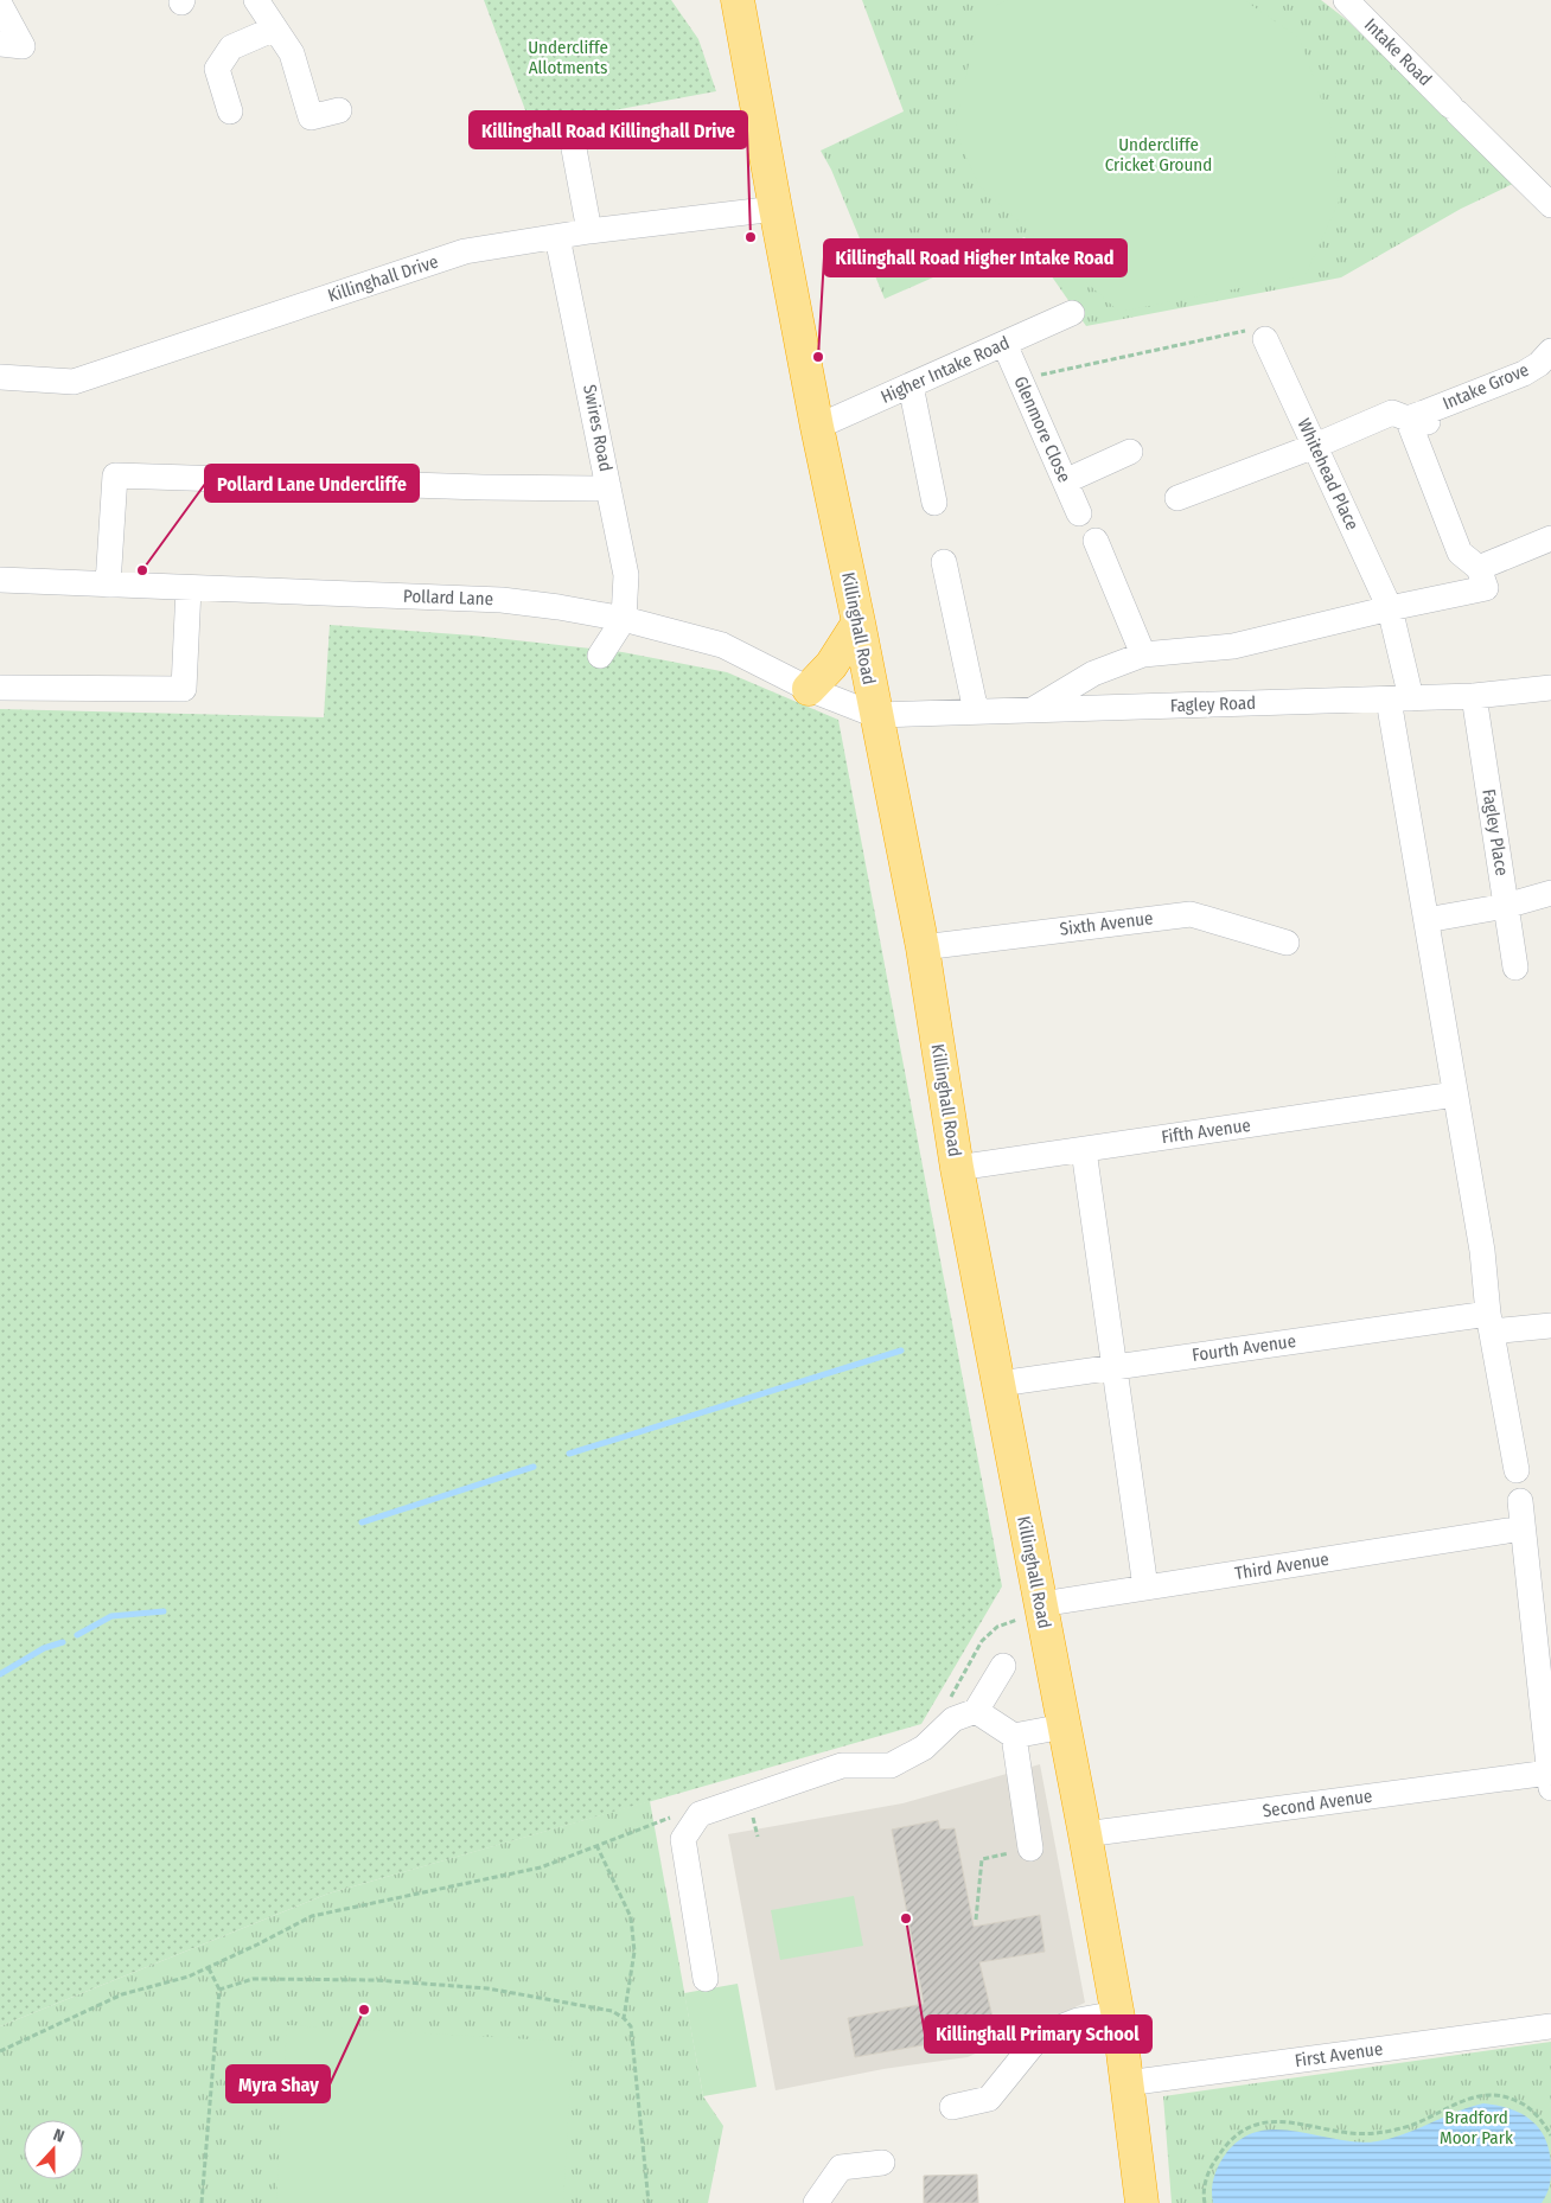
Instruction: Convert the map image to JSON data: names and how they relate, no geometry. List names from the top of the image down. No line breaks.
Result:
{"streets":{"highway":["Killinghall Road"],"street":["Intake Road","Killinghall Drive","Higher Intake Road","Intake Grove","Swires Road","Glenmore Close","Whitehead Place","Pollard Lane","Fagley Road","Fagley Place","Sixth Avenue","Fifth Avenue","Fourth Avenue","Third Avenue","Second Avenue","First Avenue"]},"crossings":[["Killinghall Drive","Swires Road"],["Killinghall Drive","Killinghall Road"],["Higher Intake Road","Glenmore Close"],["Higher Intake Road","Killinghall Road"],["Swires Road","Pollard Lane"],["Whitehead Place","Fagley Road"],["Whitehead Place","Fifth Avenue"],["Whitehead Place","Fourth Avenue"],["Pollard Lane","Killinghall Road"],["Pollard Lane","Fagley Road"],["Killinghall Road","Fagley Road"],["Killinghall Road","Sixth Avenue"],["Killinghall Road","Fifth Avenue"],["Killinghall Road","Fourth Avenue"],["Killinghall Road","Third Avenue"],["Killinghall Road","Second Avenue"],["Killinghall Road","First Avenue"],["Fagley Road","Fagley Place"]],"parks":["Undercliffe Allotments","Undercliffe Cricket Ground","Bradford Moor Park"],"places":["Killinghall Road Killinghall Drive","Killinghall Road Higher Intake Road","Pollard Lane Undercliffe","Killinghall Primary School","Myra Shay"],"north":"top"}
